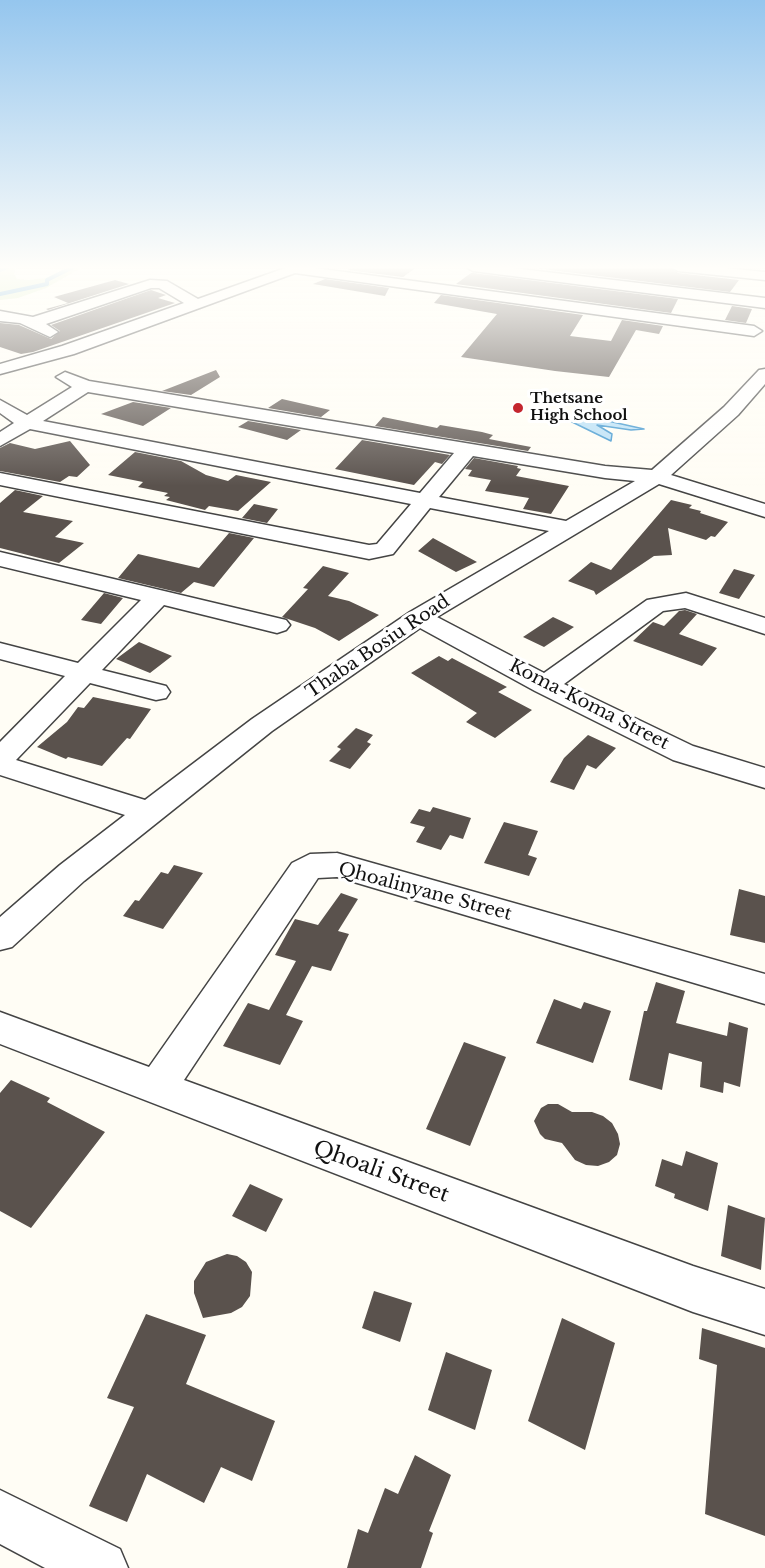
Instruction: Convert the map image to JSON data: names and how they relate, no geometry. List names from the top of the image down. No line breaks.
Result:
{"streets":{"street":["Thaba Bosiu Road","Koma-Koma Street","Qhoalinyane Street","Qhoali Street"]},"crossings":[["Thaba Bosiu Road","Koma-Koma Street"],["Qhoalinyane Street","Qhoali Street"]],"places":["Thetsane High School"]}
